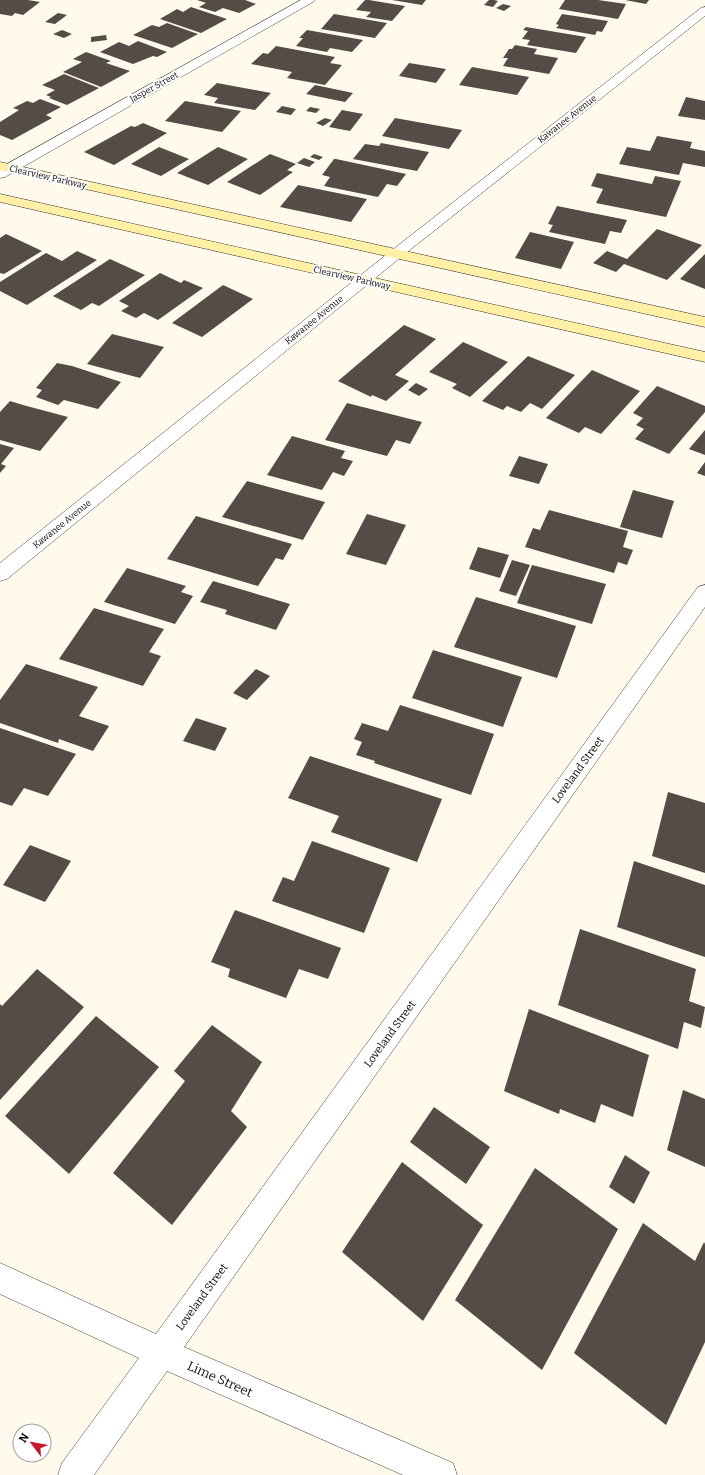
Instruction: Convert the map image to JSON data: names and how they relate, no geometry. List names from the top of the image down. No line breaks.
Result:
{"streets":{"main road":["Clearview Parkway"],"street":["Jasper Street","Kawanee Avenue","Loveland Street","Lime Street"]},"crossings":[["Jasper Street","Clearview Parkway"],["Kawanee Avenue","Clearview Parkway"],["Loveland Street","Lime Street"]],"north":"top left"}
